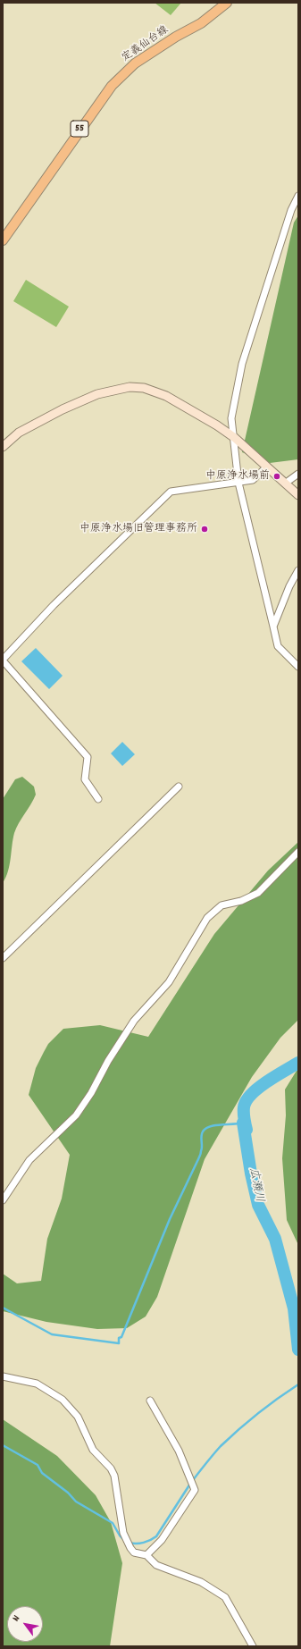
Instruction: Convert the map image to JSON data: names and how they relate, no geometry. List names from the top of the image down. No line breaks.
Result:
{"streets":{"main road":["定義仙台線","55"]},"water":["広瀬川"],"places":["中原浄水場前","中原浄水場旧管理事務所"],"north":"top left"}
